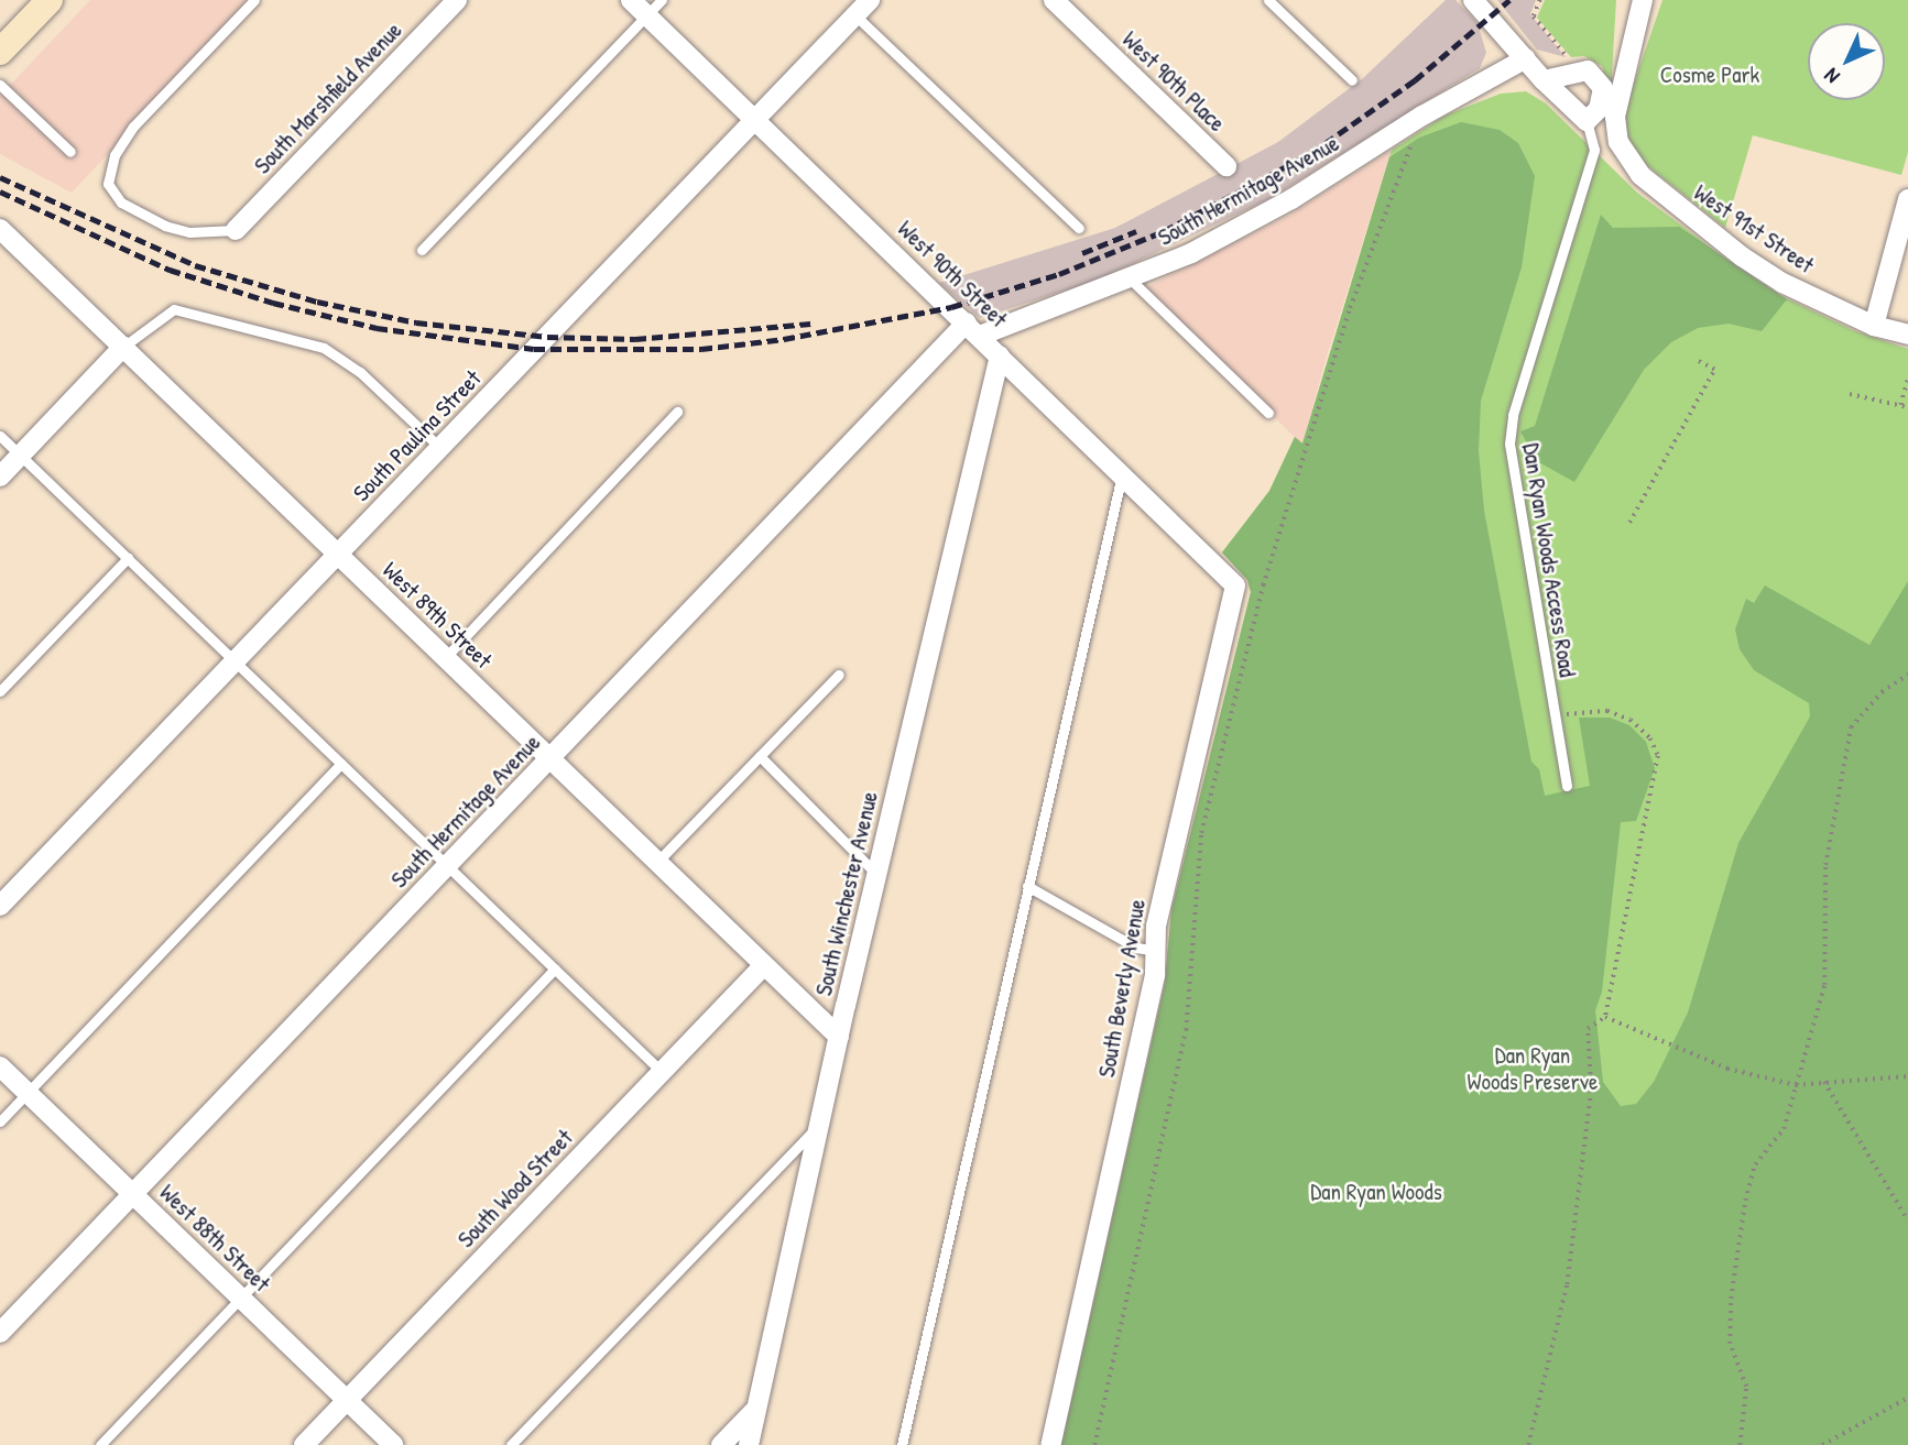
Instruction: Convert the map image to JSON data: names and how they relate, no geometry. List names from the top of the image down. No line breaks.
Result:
{"streets":{"street":["West 90th Place","South Marshfield Avenue","South Hermitage Avenue","West 91st Street","West 90th Street","South Paulina Street","West 89th Street","South Winchester Avenue","South Beverly Avenue","South Wood Street","West 88th Street"],"lane":["Dan Ryan Woods Access Road"]},"crossings":[["South Hermitage Avenue","West 90th Street"],["South Hermitage Avenue","West 89th Street"],["South Hermitage Avenue","West 88th Street"],["West 90th Street","South Paulina Street"],["West 90th Street","South Winchester Avenue"],["West 90th Street","South Beverly Avenue"],["South Paulina Street","West 89th Street"],["West 89th Street","South Winchester Avenue"],["West 89th Street","South Wood Street"],["South Wood Street","West 88th Street"]],"parks":["Cosme Park","Dan Ryan Woods Preserve","Dan Ryan Woods"],"north":"bottom left"}
